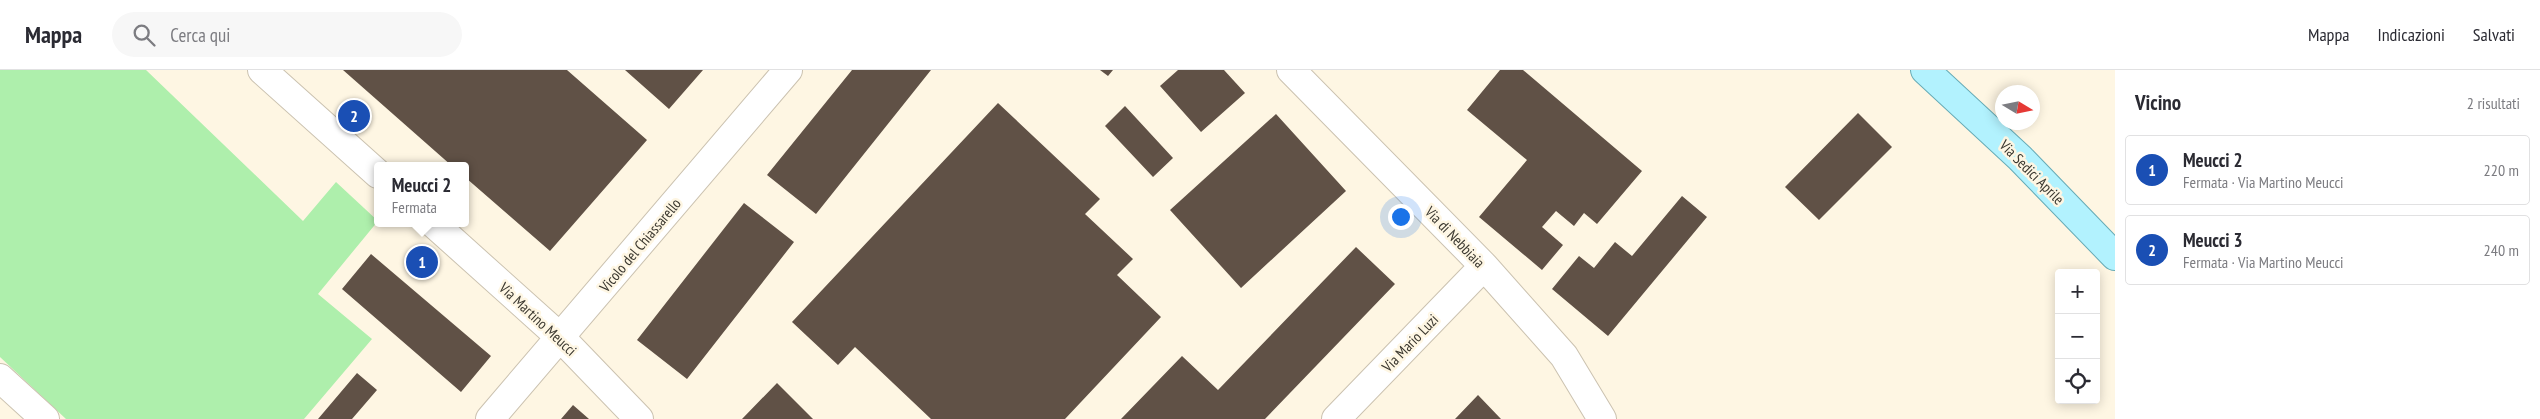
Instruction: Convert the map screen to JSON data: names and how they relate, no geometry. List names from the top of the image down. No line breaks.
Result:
{"streets":{"main road":["Via Sedici Aprile"],"street":["Via di Nebbiaia","Vicolo del Chiassarello","Via Martino Meucci","Via Mario Luzi"]},"crossings":[["Via di Nebbiaia","Via Mario Luzi"],["Vicolo del Chiassarello","Via Martino Meucci"]],"north":"right","page":{"header":"Mappa","search":"Cerca qui","nav":["Mappa","Indicazioni","Salvati"],"heading":["Vicino","2 risultati"],"pins":["2","1"],"list":[{"mark":"1","name":"Meucci 2","note":"Fermata · Via Martino Meucci","value":"220 m"},{"mark":"2","name":"Meucci 3","note":"Fermata · Via Martino Meucci","value":"240 m"}],"popup":["Meucci 2","Fermata"],"map_buttons":["+","−"]}}
